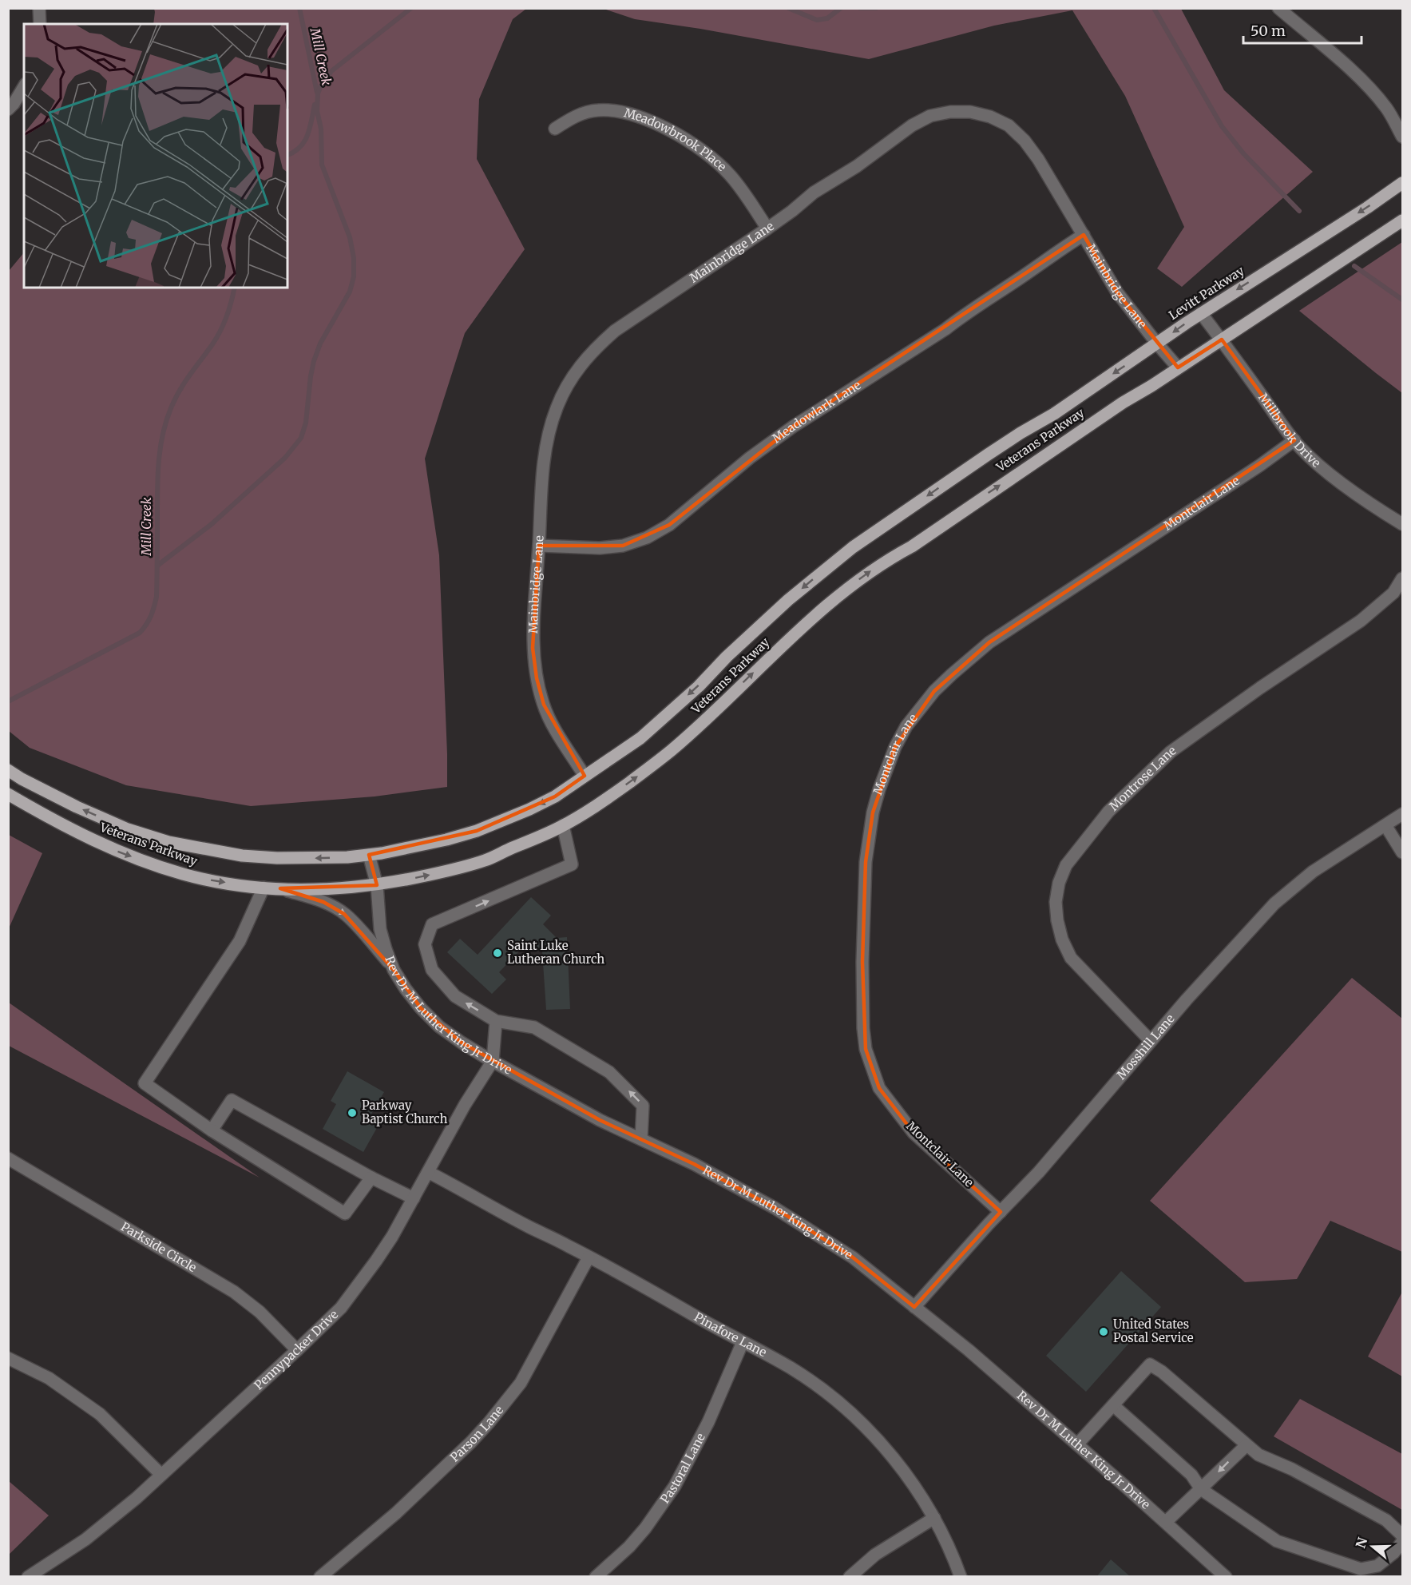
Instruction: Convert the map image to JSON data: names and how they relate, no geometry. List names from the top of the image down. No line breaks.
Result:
{"streets":{"main road":["Levitt Parkway","Veterans Parkway"],"street":["Meadowbrook Place","Mainbridge Lane","Meadowlark Lane","Millbrook Drive","Montclair Lane","Montrose Lane","Rev Dr M Luther King Jr Drive","Mosshill Lane","Parkside Circle","Pinafore Lane","Pennypacker Drive","Parson Lane","Pastoral Lane"]},"crossings":[["Meadowbrook Place","Mainbridge Lane"],["Mainbridge Lane","Levitt Parkway"],["Mainbridge Lane","Meadowlark Lane"],["Mainbridge Lane","Veterans Parkway"],["Levitt Parkway","Millbrook Drive"],["Levitt Parkway","Veterans Parkway"],["Millbrook Drive","Veterans Parkway"],["Millbrook Drive","Montclair Lane"],["Veterans Parkway","Rev Dr M Luther King Jr Drive"],["Montclair Lane","Mosshill Lane"],["Montrose Lane","Mosshill Lane"],["Rev Dr M Luther King Jr Drive","Mosshill Lane"],["Rev Dr M Luther King Jr Drive","Pennypacker Drive"],["Parkside Circle","Pennypacker Drive"],["Pinafore Lane","Pennypacker Drive"],["Pinafore Lane","Parson Lane"],["Pinafore Lane","Pastoral Lane"]],"one_way":["Levitt Parkway"],"water":["Mill Creek"],"places":["Saint Luke Lutheran Church","Parkway Baptist Church","United States Postal Service"],"scale_bar":"50 m","north":"left"}
